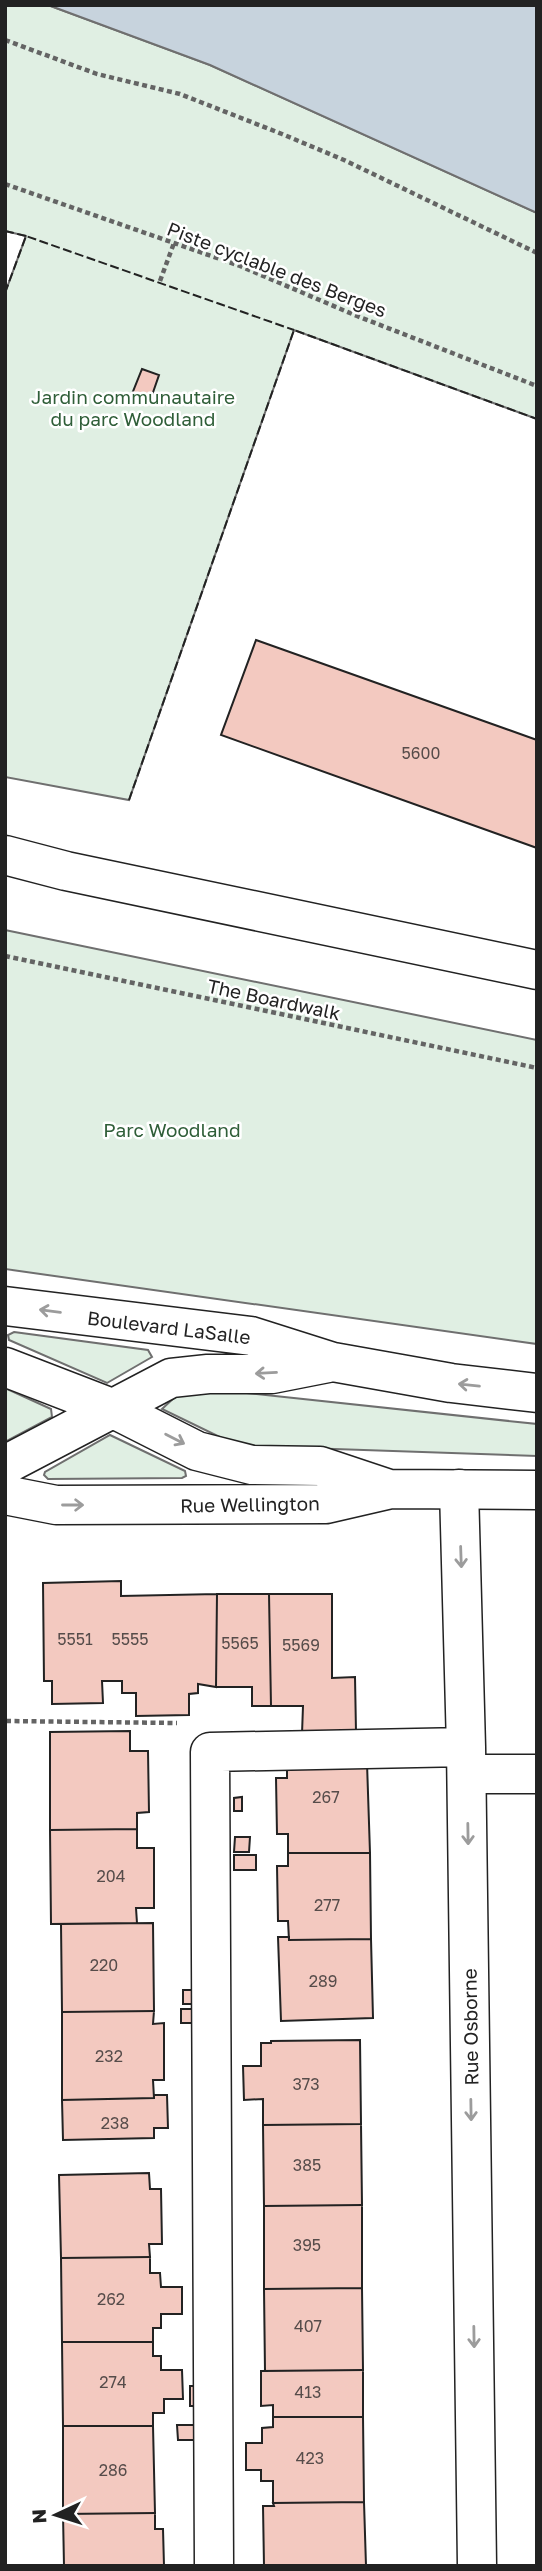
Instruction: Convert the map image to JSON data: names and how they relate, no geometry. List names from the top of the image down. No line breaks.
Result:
{"streets":{"main road":["Boulevard LaSalle","Rue Wellington","Rue Osborne"],"path":["Piste cyclable des Berges","The Boardwalk"]},"crossings":[["Rue Wellington","Rue Osborne"]],"parks":["Jardin communautaire du parc Woodland","Parc Woodland"],"house_numbers":["5600","5551","5555","5565","5569","267","204","277","220","289","232","373","238","385","395","262","407","274","413","423","286"],"north":"left"}
